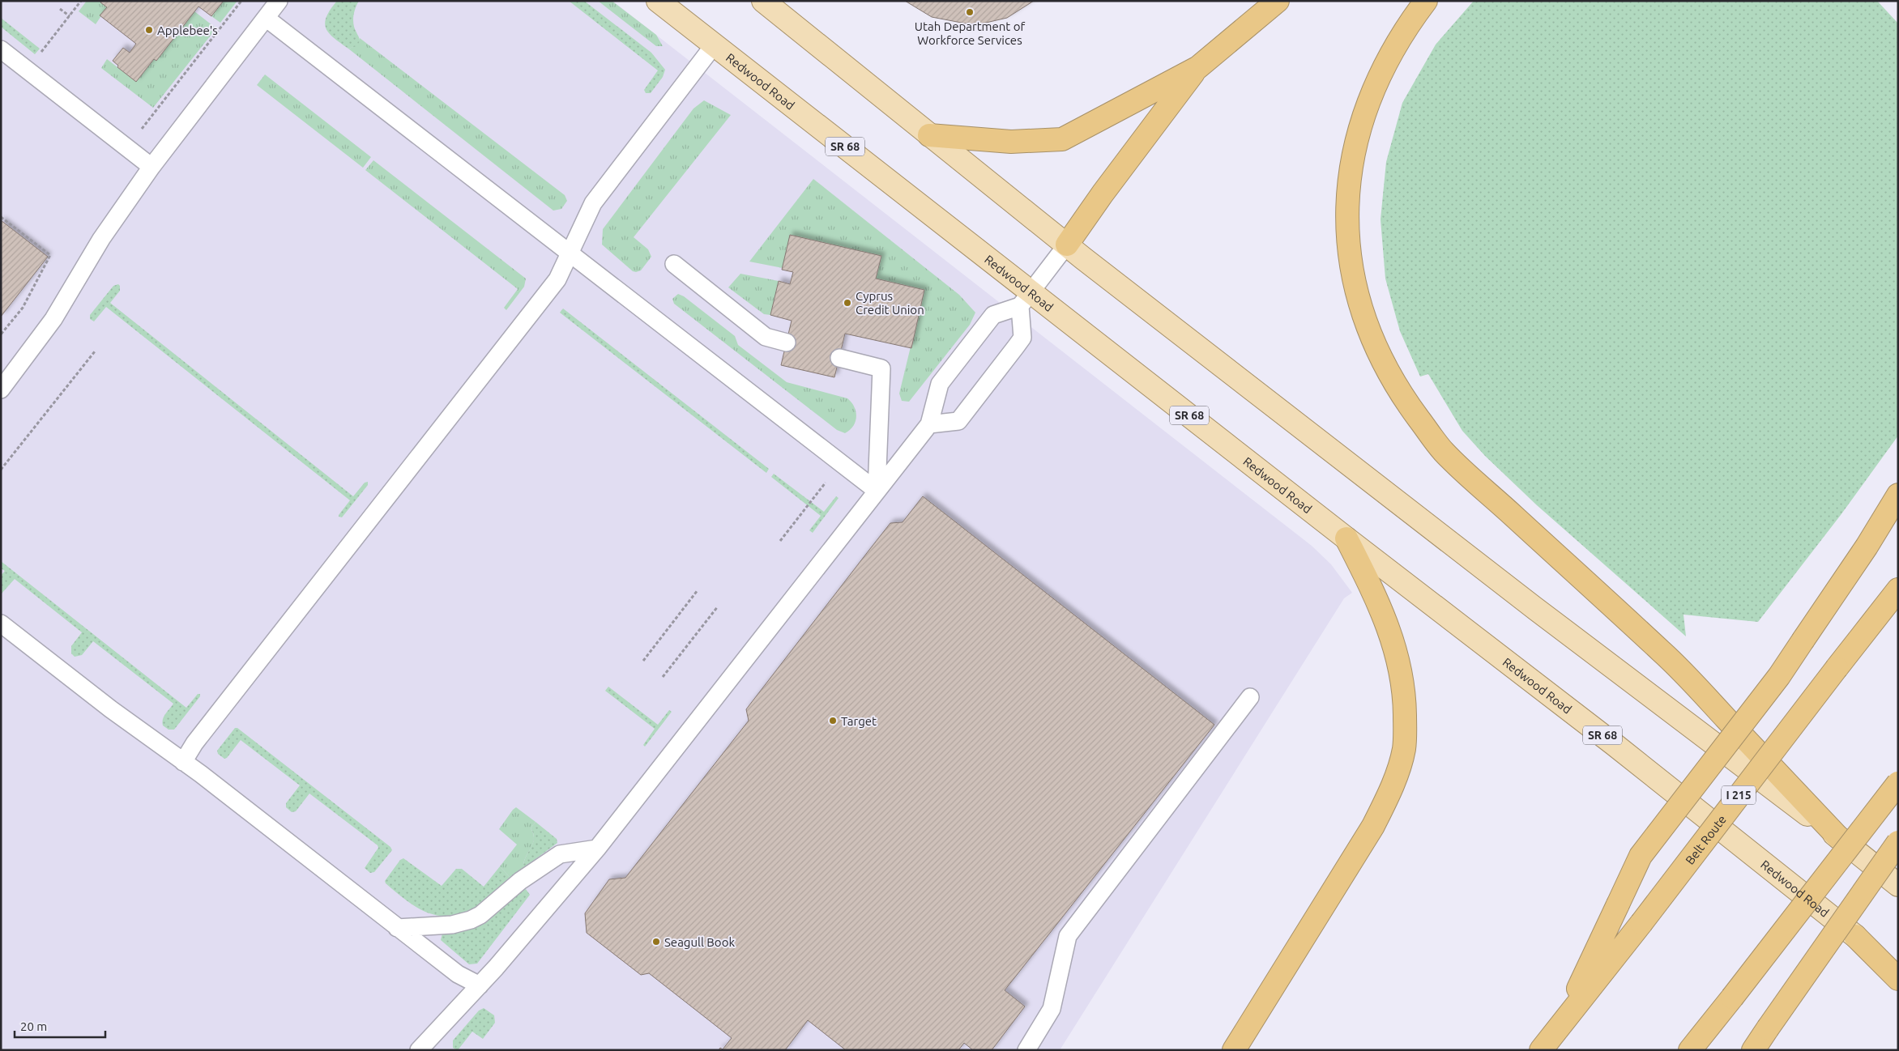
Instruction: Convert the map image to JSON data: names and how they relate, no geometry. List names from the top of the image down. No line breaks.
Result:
{"streets":{"highway":["I 215","Belt Route"],"main road":["Redwood Road","SR 68"]},"places":["Utah Department of Workforce Services","Applebee's","Cyprus Credit Union","Target","Seagull Book"],"scale_bar":"20 m"}
